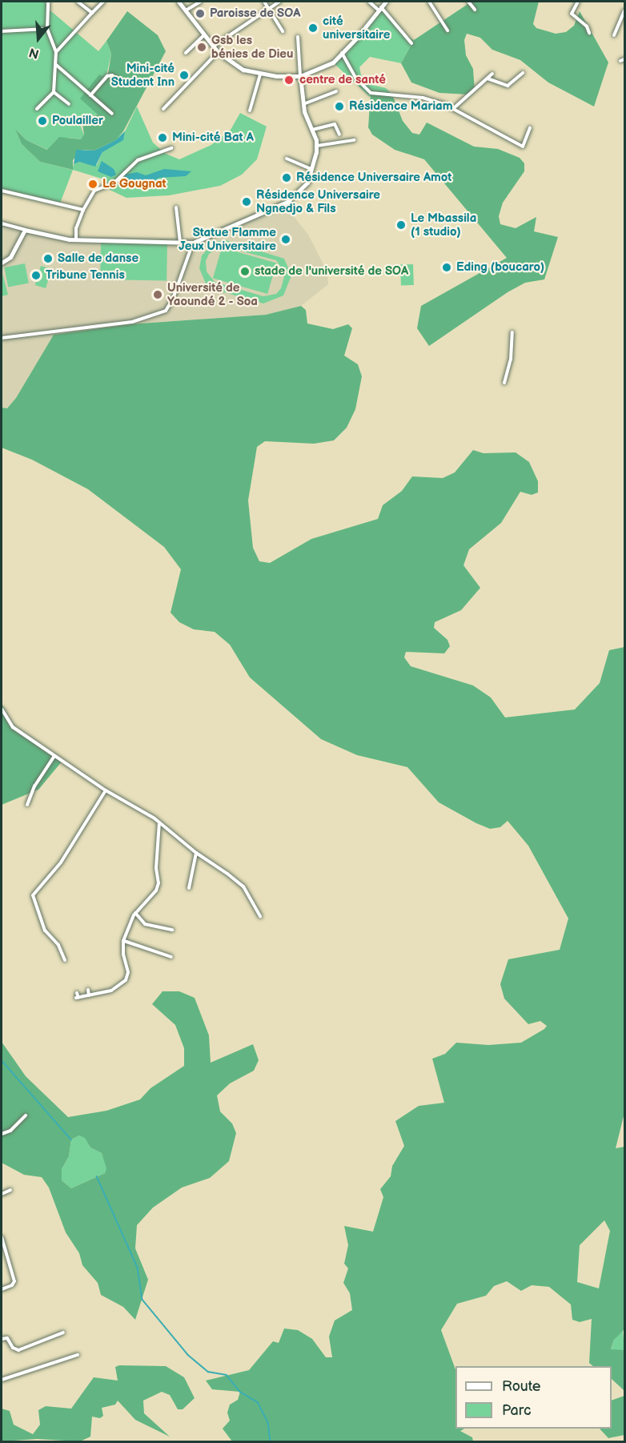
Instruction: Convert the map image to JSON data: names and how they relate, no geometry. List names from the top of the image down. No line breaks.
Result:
{"places":["Paroisse de SOA","cité universitaire","Gsb les bénies de Dieu","Mini-cité Student Inn","centre de santé","Résidence Mariam","Poulailler","Mini-cité Bat A","Résidence Universaire Amot","Le Gougnat","Résidence Universaire Ngnedjo & Fils","Le Mbassila (1 studio)","Statue Flamme Jeux Universitaire","Salle de danse","Eding (boucaro)","stade de l'université de SOA","Tribune Tennis","Université de Yaoundé 2 - Soa"],"legend":["Route","Parc"],"north":"bottom"}
